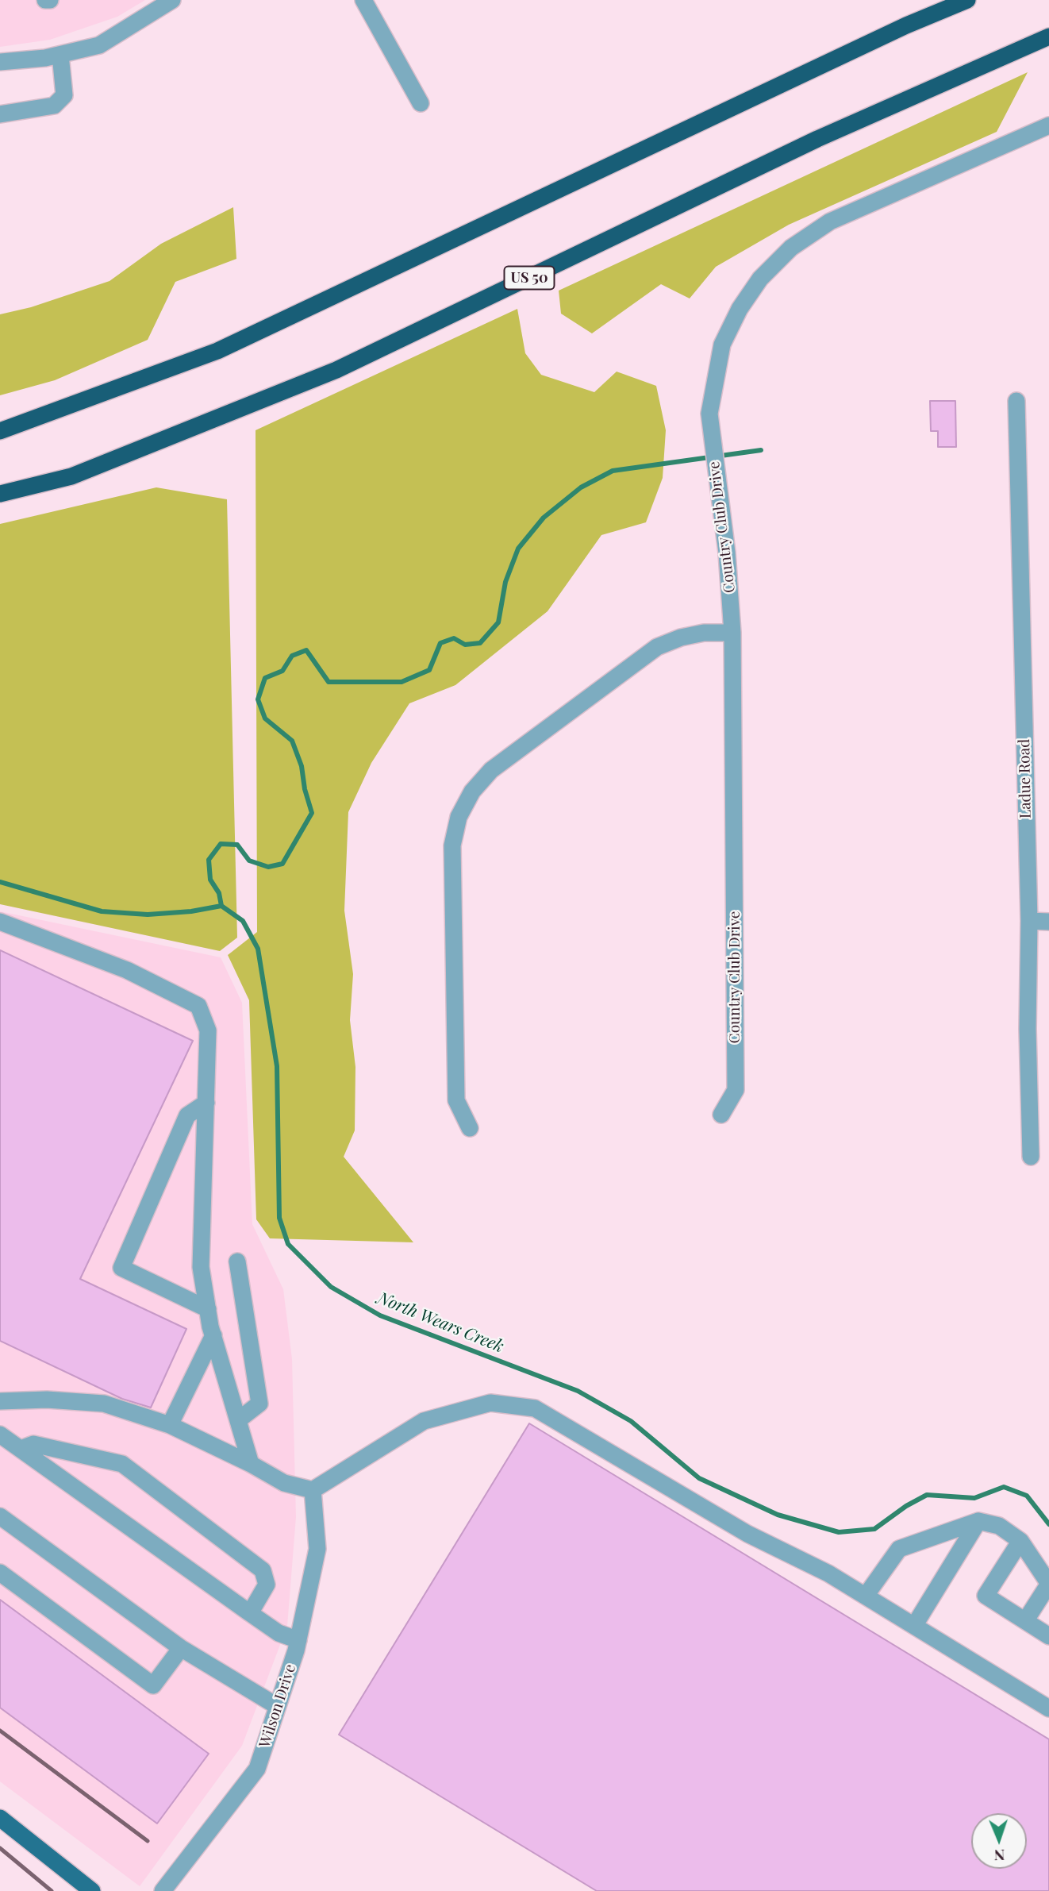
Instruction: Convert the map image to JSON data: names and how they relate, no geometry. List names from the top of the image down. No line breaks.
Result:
{"streets":{"highway":["US 50"],"street":["Country Club Drive","Ladue Road","Wilson Drive"]},"water":["North Wears Creek"],"north":"bottom"}
